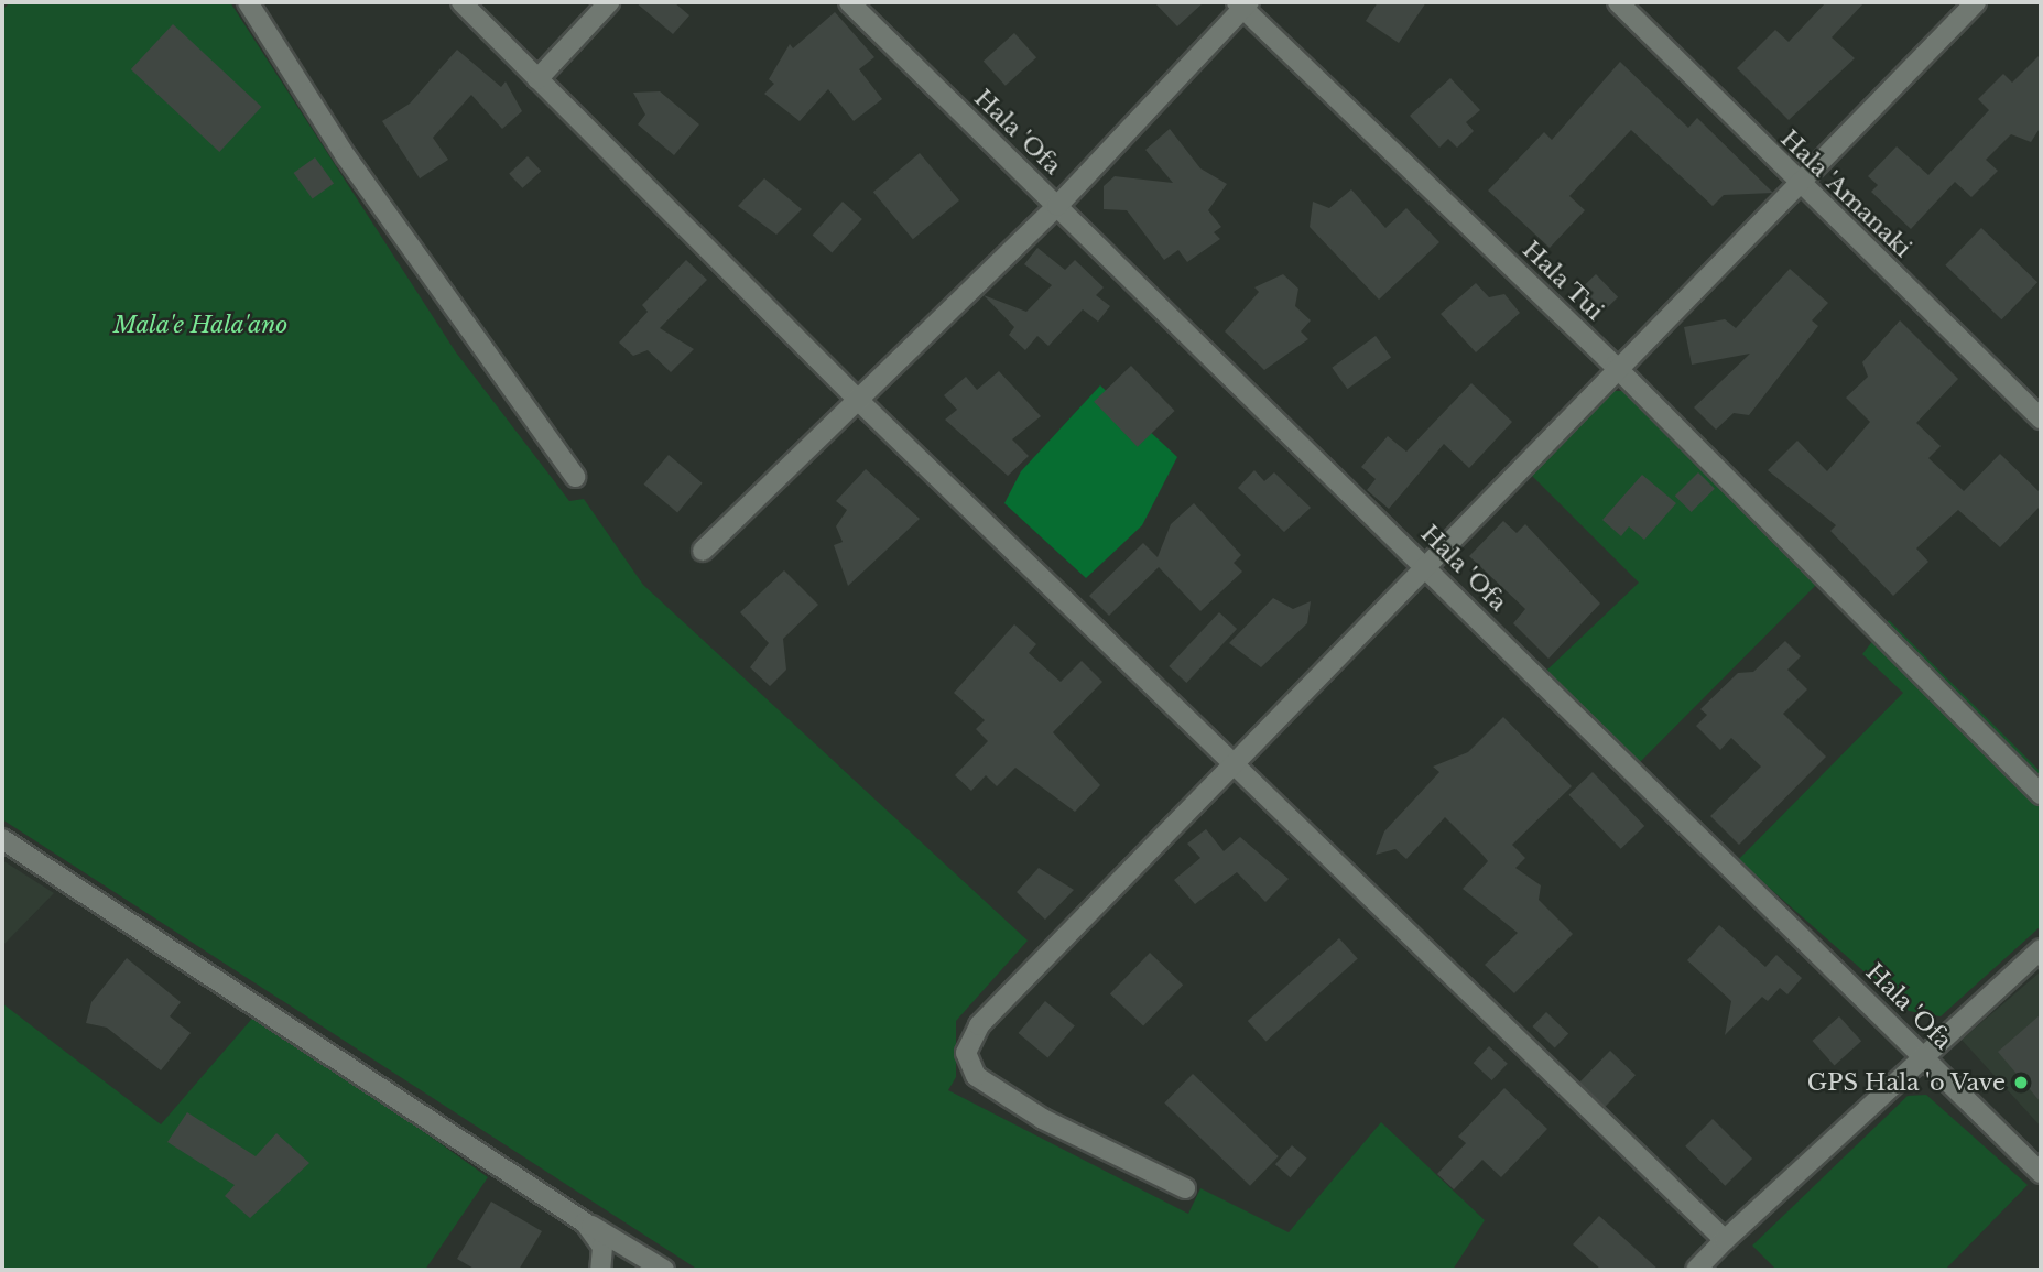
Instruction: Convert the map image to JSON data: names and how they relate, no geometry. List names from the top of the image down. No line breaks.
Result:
{"streets":{"street":["Hala 'Ofa","Hala 'Amanaki","Hala Tui"]},"parks":["Mala'e Hala'ano"],"places":["GPS Hala 'o Vave"]}
